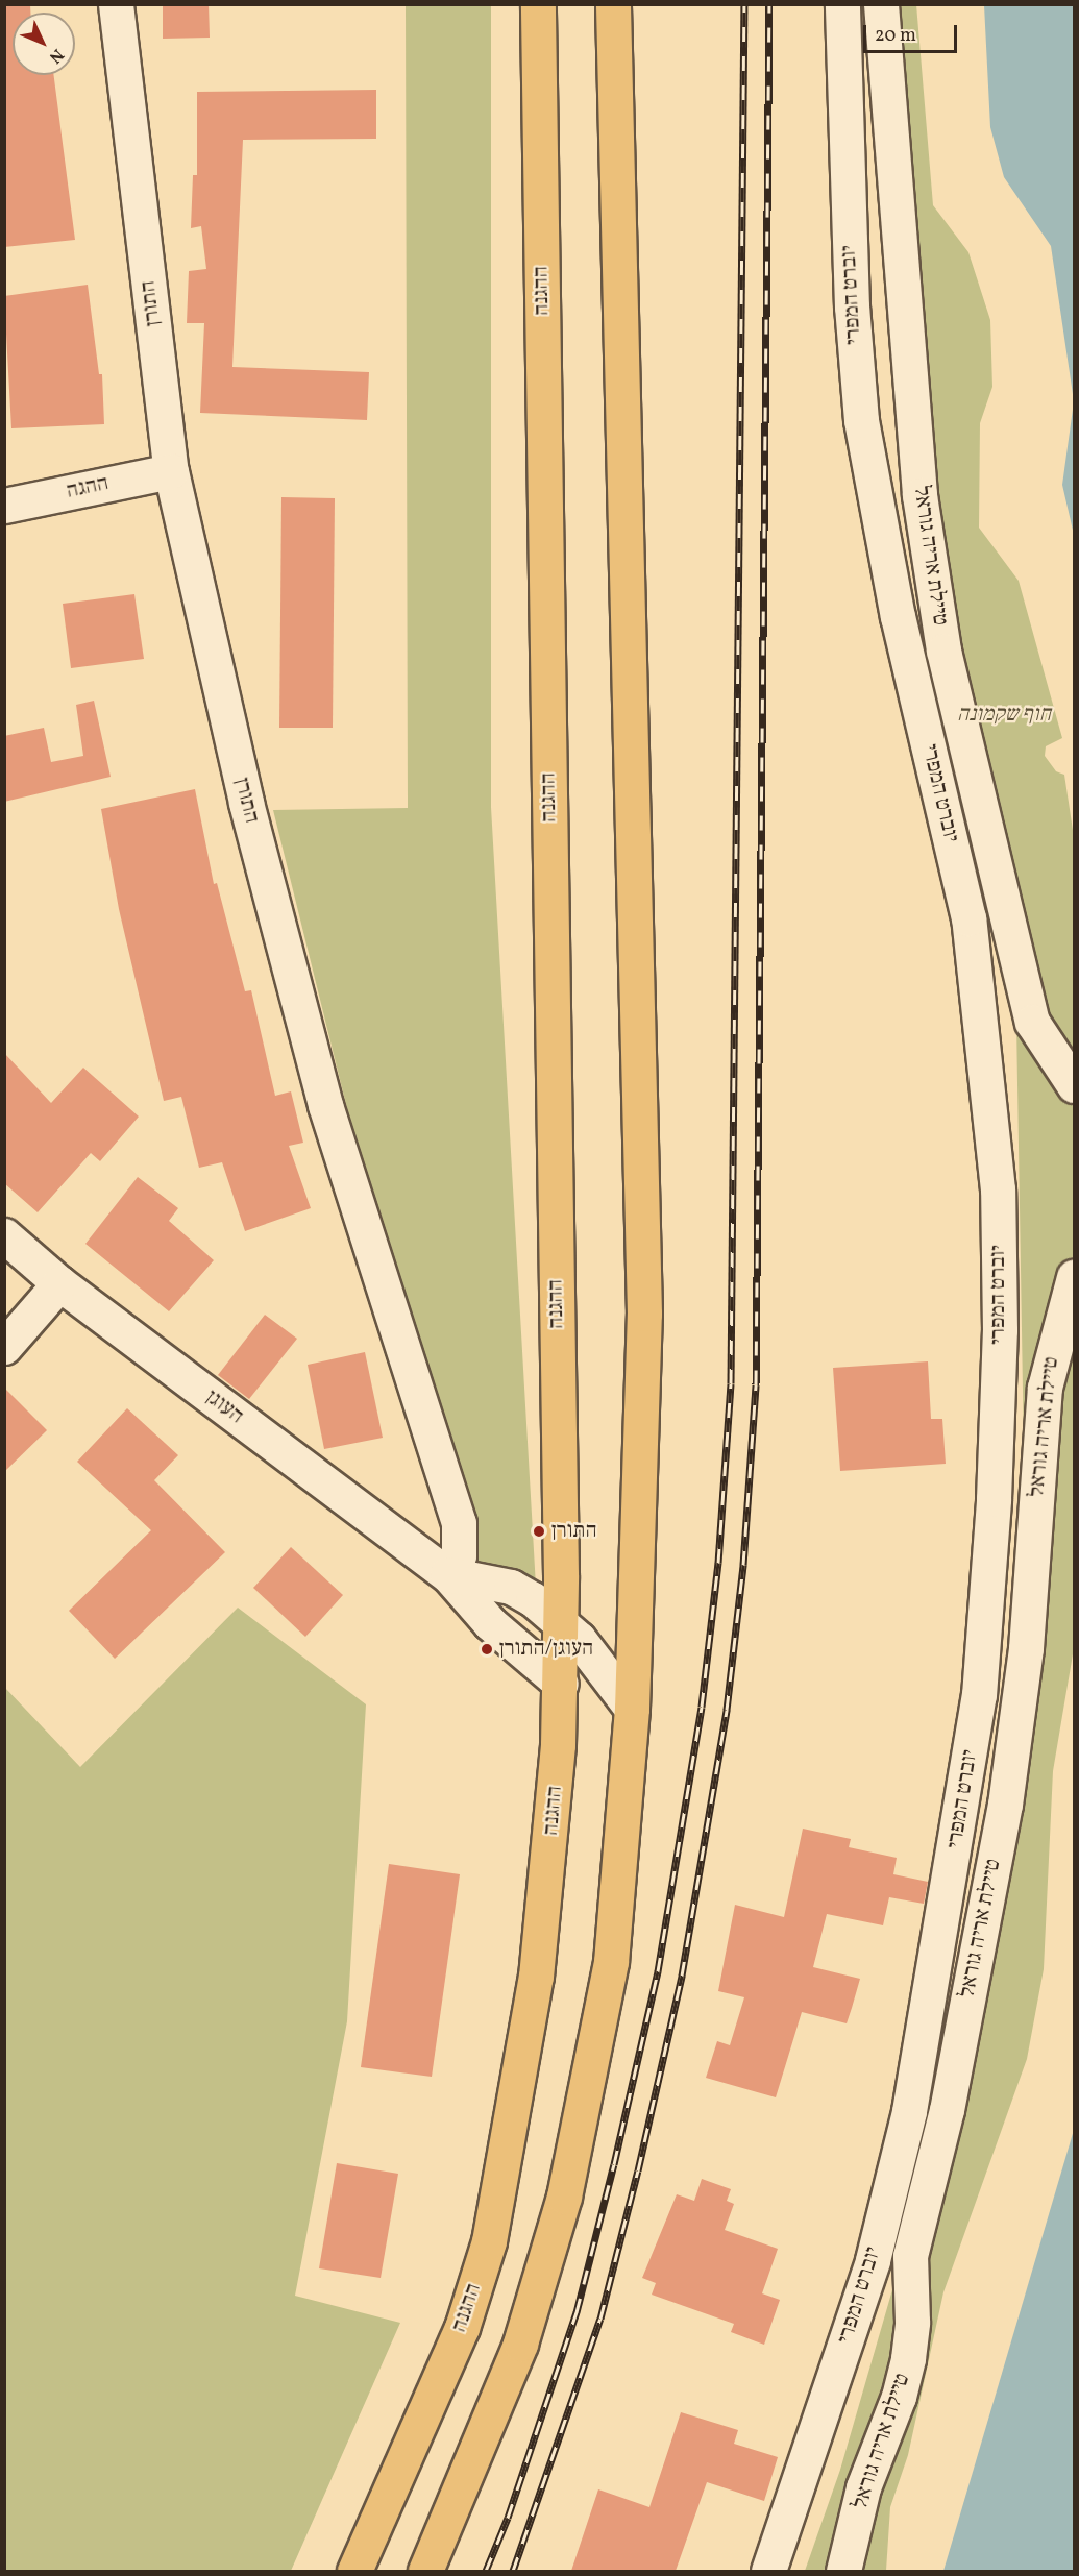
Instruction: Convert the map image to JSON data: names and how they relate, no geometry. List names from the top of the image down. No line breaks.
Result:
{"streets":{"highway":["ההגנה"],"street":["יוברט המפרי","התורן","ההגה","טיילת אריה גוראל","העוגן"]},"crossings":[["ההגנה","העוגן"],["התורן","ההגה"],["התורן","העוגן"]],"parks":["חוף שקמונה"],"places":["התורן","העוגן/התורן"],"scale_bar":"20 m","north":"bottom right"}
